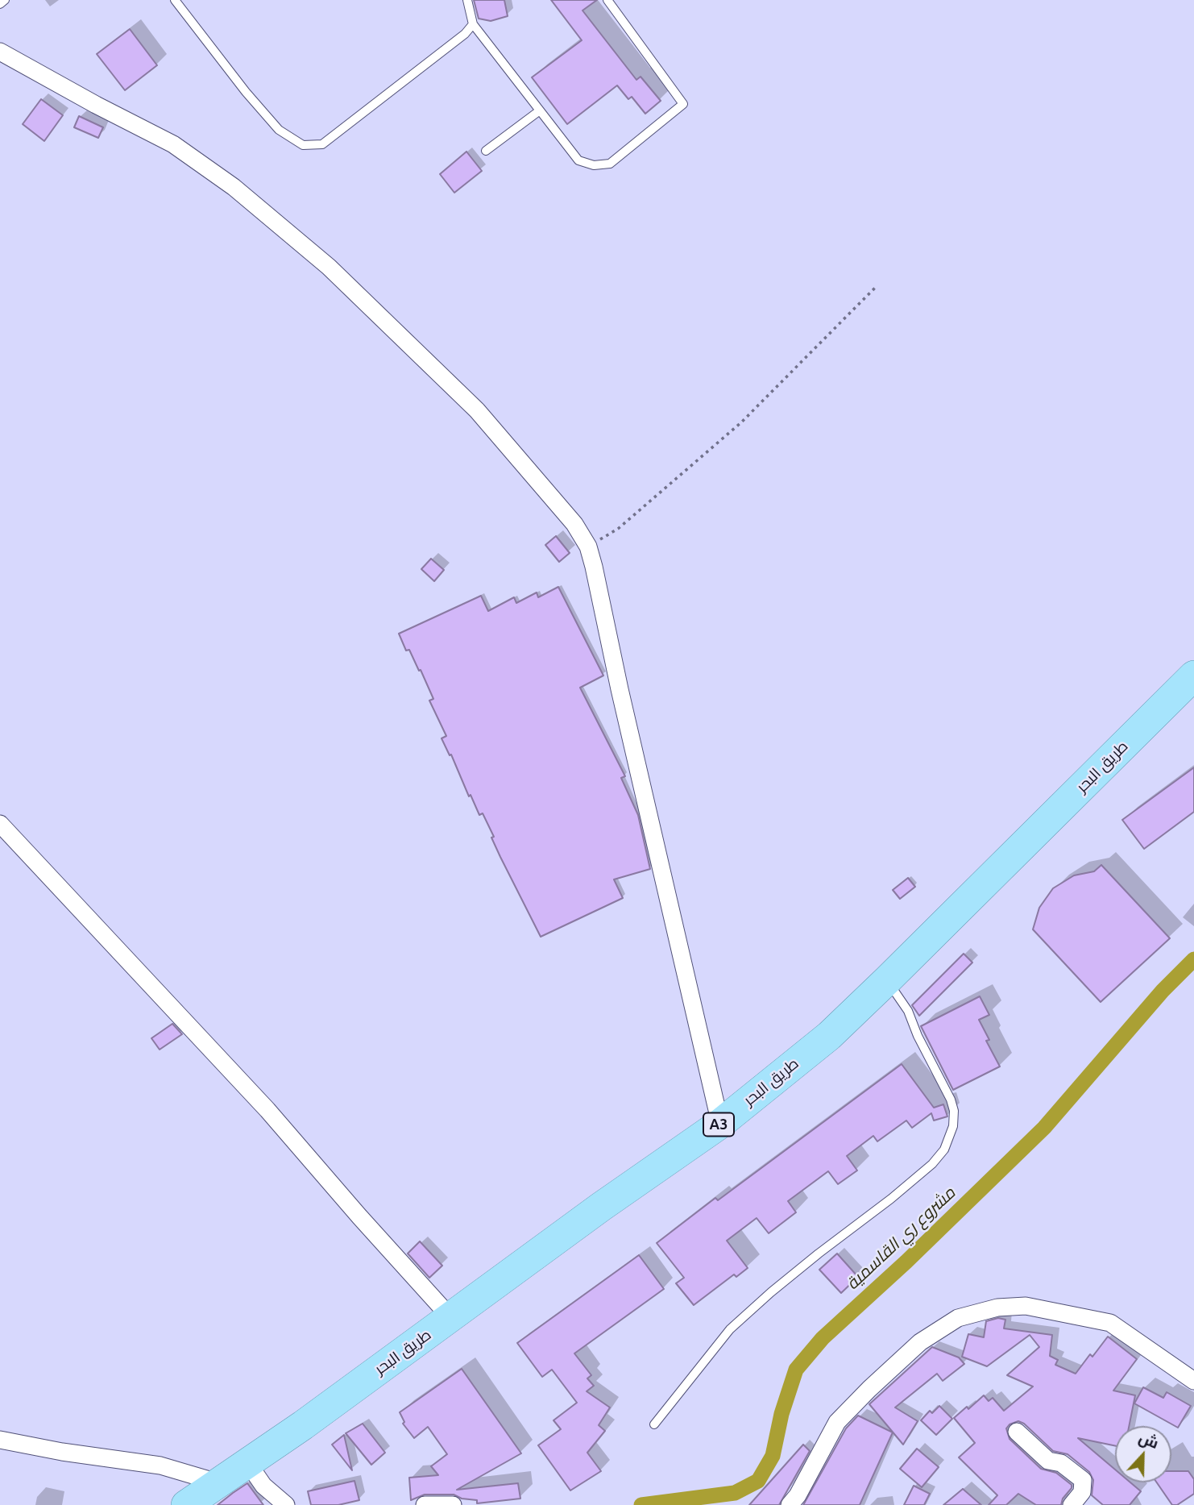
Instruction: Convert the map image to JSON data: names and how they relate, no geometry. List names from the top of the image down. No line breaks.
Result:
{"streets":{"highway":["طريق البحر","A3"]},"water":["مشروع ري القاسمية"],"north":"top"}
